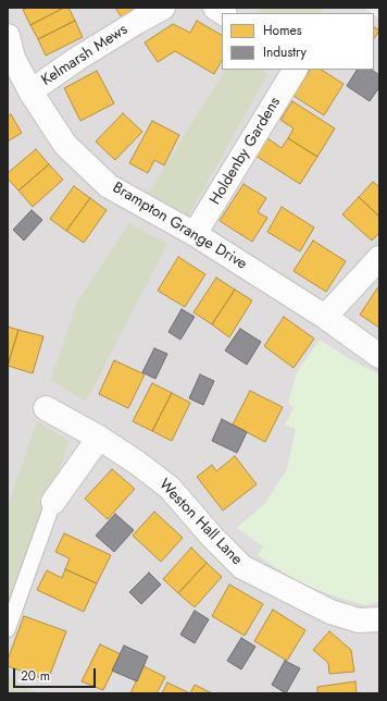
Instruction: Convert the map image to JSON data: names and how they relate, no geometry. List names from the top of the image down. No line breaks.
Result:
{"streets":{"street":["Kelmarsh Mews","Holdenby Gardens","Brampton Grange Drive","Weston Hall Lane"]},"crossings":[["Kelmarsh Mews","Brampton Grange Drive"],["Holdenby Gardens","Brampton Grange Drive"]],"legend":["Homes","Industry"],"scale_bar":"20 m"}
